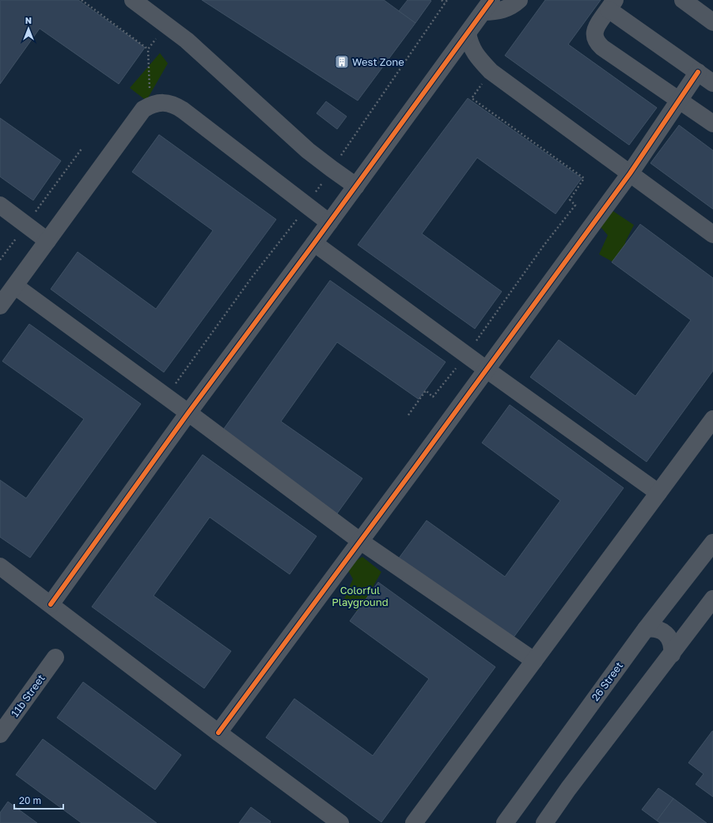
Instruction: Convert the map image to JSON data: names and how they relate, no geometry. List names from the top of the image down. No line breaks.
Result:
{"streets":{"street":["26 Street","11b Street"]},"parks":["Colorful Playground"],"places":{"building":["West Zone"]},"scale_bar":"20 m","north":"top"}
